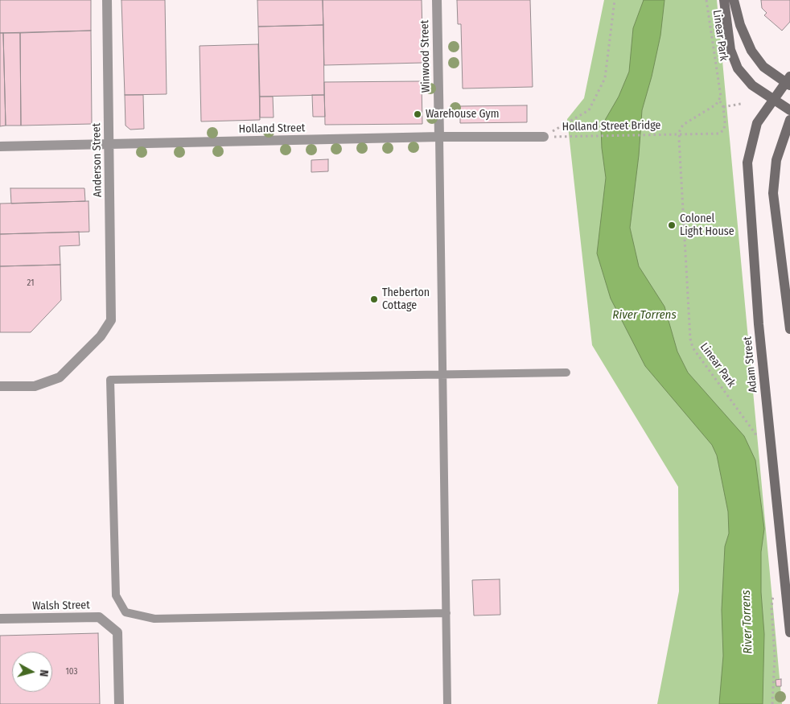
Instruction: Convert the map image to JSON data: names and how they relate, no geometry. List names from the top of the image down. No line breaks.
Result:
{"streets":{"main road":["Adam Street"],"street":["Winwood Street","Holland Street","Anderson Street","Walsh Street"],"path":["Linear Park","Holland Street Bridge"]},"crossings":[["Linear Park","Holland Street Bridge"],["Winwood Street","Holland Street"],["Holland Street Bridge","Holland Street"],["Holland Street","Anderson Street"]],"water":["River Torrens"],"places":["Warehouse Gym","Colonel Light House","Theberton Cottage"],"house_numbers":["21","103"],"north":"right"}
